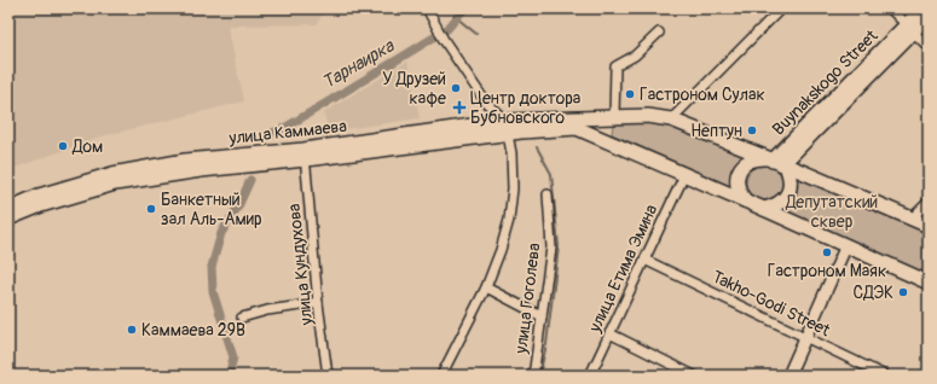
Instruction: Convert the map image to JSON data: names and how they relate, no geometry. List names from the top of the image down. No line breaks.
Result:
{"streets":{"main road":["Buynakskogo Street","улица Каммаева"],"street":["улица Кундухова","улица Етима Эмина","улица Гоголева","Takho-Godi Street"]},"crossings":[["Buynakskogo Street","улица Каммаева"],["улица Каммаева","улица Кундухова"],["улица Етима Эмина","Takho-Godi Street"]],"water":["Тарнаирка"],"parks":["Депутатский сквер"],"places":{"other":["У Друзей кафе","Гастроном Сулак","Нептун","Дом","Банкетный зал Аль-Амир","Гастроном Маяк","СДЭК","Каммаева 29В"],"health":["Центр доктора Бубновского"]}}
